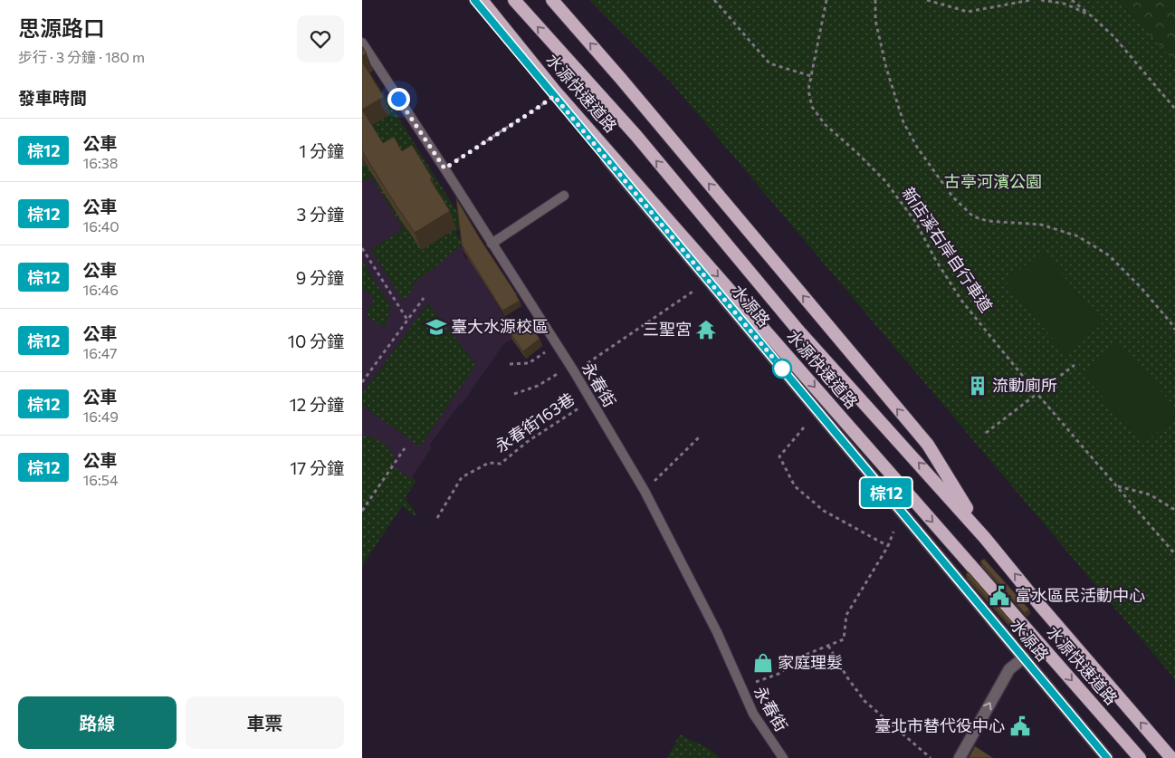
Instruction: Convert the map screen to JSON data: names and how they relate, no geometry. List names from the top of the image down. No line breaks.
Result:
{"streets":{"highway":["水源快速道路"],"street":["水源路"],"lane":["永春街"],"path":["新店溪右岸自行車道","永春街163巷"]},"crossings":[["永春街","永春街163巷"]],"parks":["古亭河濱公園"],"places":{"school or university":["臺大水源校區"],"temple":["三聖宮"],"building":["流動廁所"],"public building":["富水區民活動中心","臺北市替代役中心"],"shop":["家庭理髮"]},"lines":["bus line 棕12"],"page":{"heading":[["思源路口","步行 · 3 分鐘 · 180 m"],"發車時間"],"on_map":"棕12","list":[{"mark":"棕12","name":"公車","note":"16:38","value":"1 分鐘"},{"mark":"棕12","name":"公車","note":"16:40","value":"3 分鐘"},{"mark":"棕12","name":"公車","note":"16:46","value":"9 分鐘"},{"mark":"棕12","name":"公車","note":"16:47","value":"10 分鐘"},{"mark":"棕12","name":"公車","note":"16:49","value":"12 分鐘"},{"mark":"棕12","name":"公車","note":"16:54","value":"17 分鐘"}],"buttons":["路線","車票"]}}
